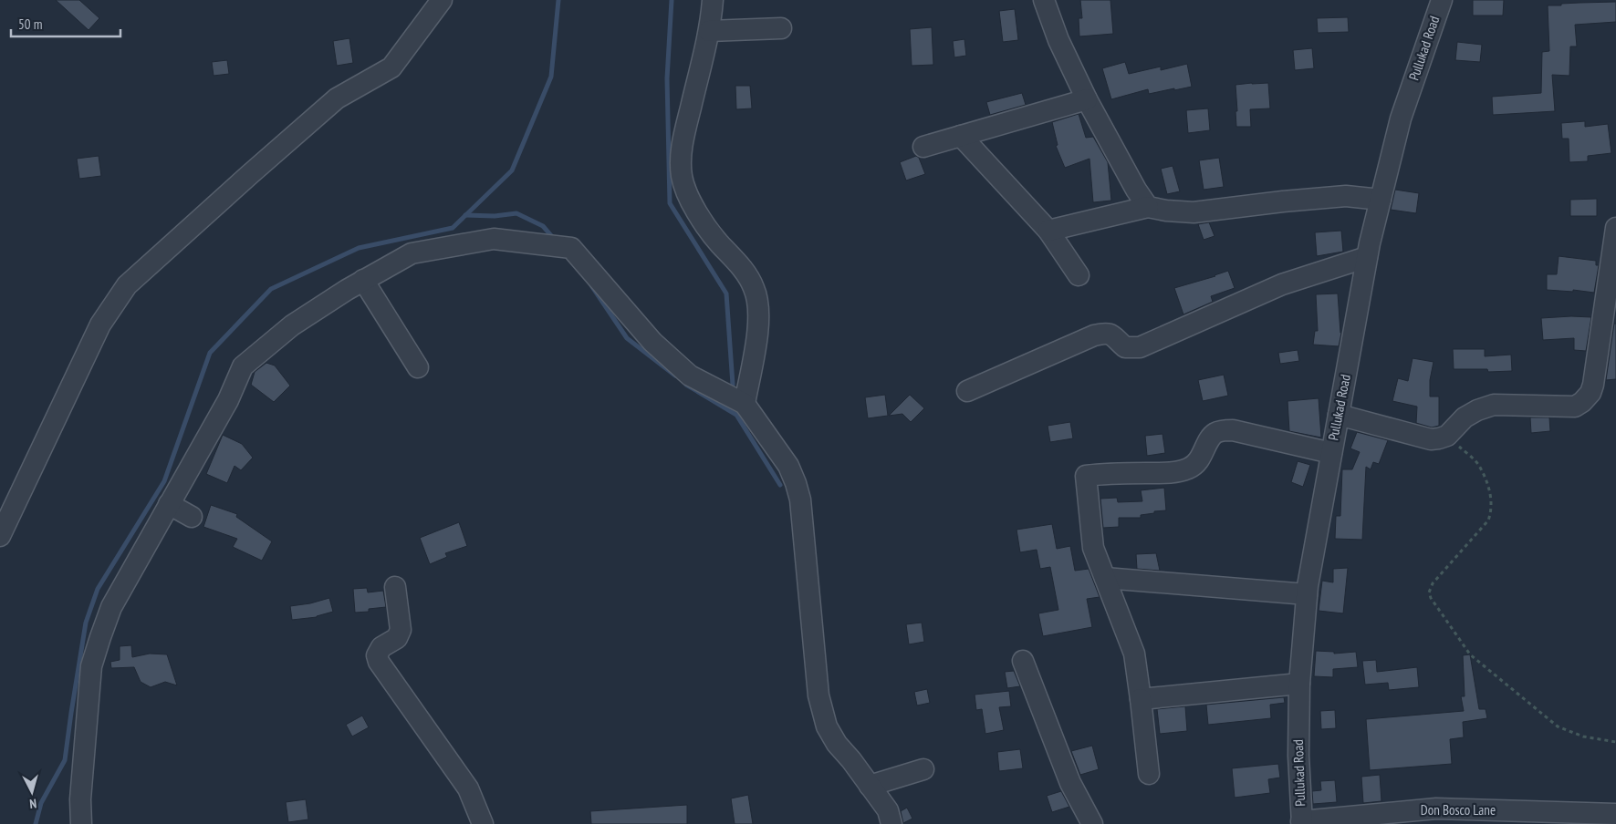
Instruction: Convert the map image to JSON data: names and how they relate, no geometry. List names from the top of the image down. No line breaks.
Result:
{"streets":{"street":["Pullukad Road","Don Bosco Lane"]},"crossings":[["Pullukad Road","Don Bosco Lane"]],"scale_bar":"50 m","north":"bottom"}
